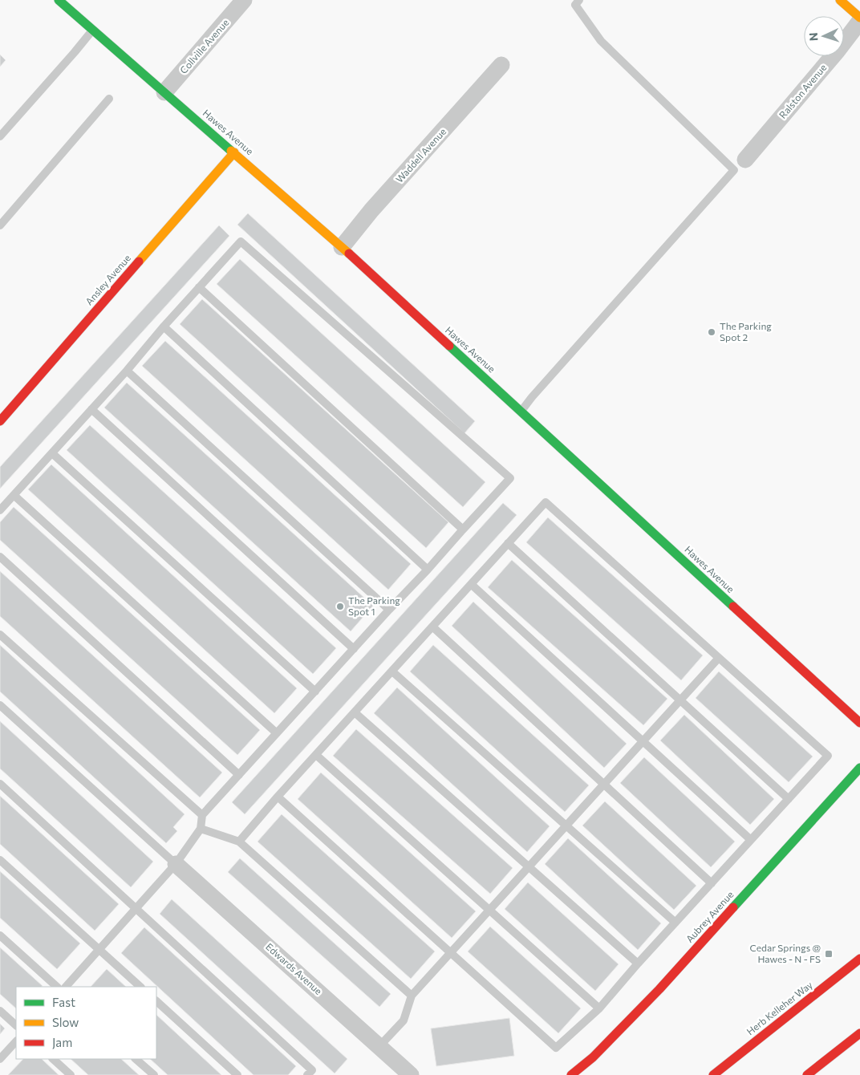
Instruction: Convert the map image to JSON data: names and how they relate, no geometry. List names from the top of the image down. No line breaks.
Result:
{"streets":{"street":["Collville Avenue","Ralston Avenue","Hawes Avenue","Waddell Avenue","Ansley Avenue","Aubrey Avenue","Edwards Avenue","Herb Kelleher Way"]},"crossings":[["Collville Avenue","Hawes Avenue"],["Hawes Avenue","Waddell Avenue"],["Hawes Avenue","Ansley Avenue"]],"places":{"other":["The Parking Spot 2","The Parking Spot 1"],"transit":["Cedar Springs @ Hawes - N - FS"]},"legend":["Fast","Slow","Jam"],"north":"left"}
